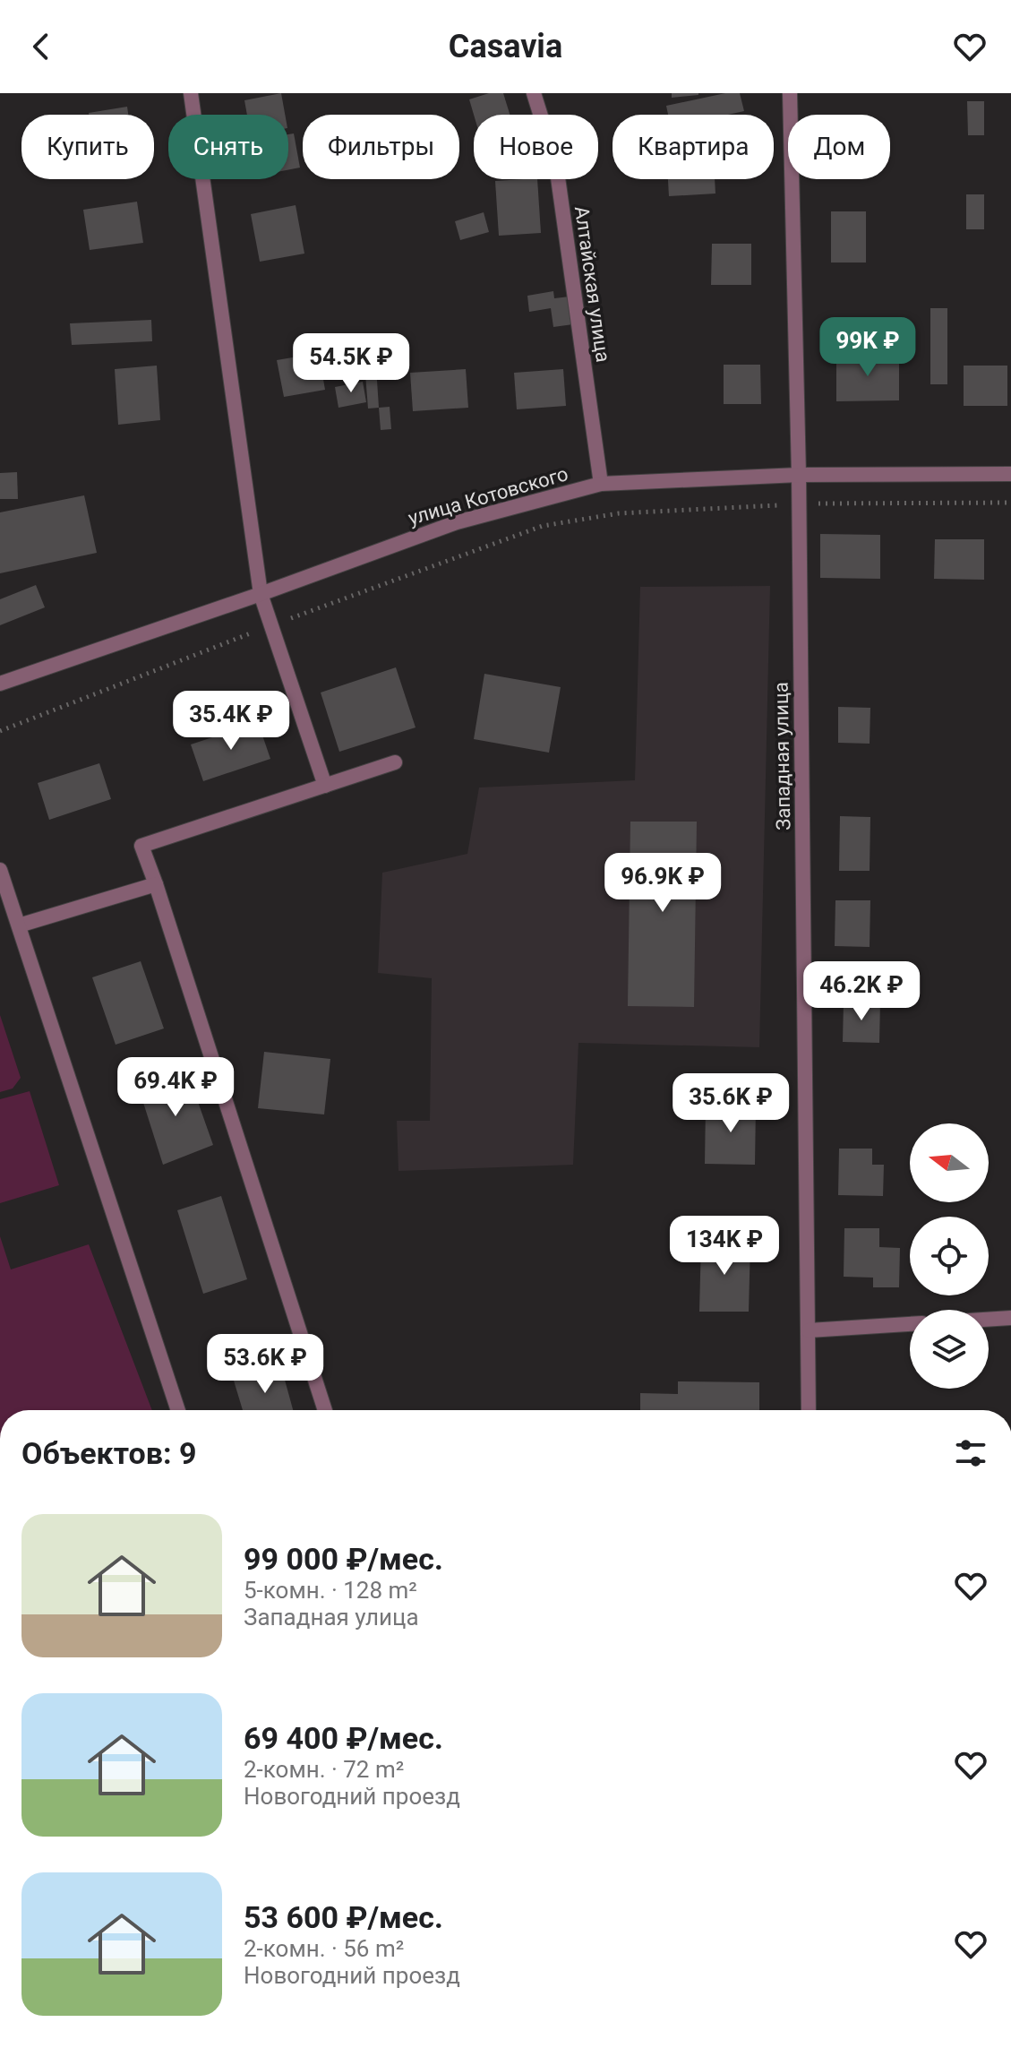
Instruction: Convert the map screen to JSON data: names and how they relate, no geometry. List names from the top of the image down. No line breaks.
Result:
{"streets":{"street":["Алтайская улица","улица Котовского","Западная улица"]},"crossings":[["Алтайская улица","улица Котовского"],["улица Котовского","Западная улица"]],"north":"left","page":{"header":"Casavia","chip":["Купить","Снять","Фильтры","Новое","Квартира","Дом"],"price":["99K ₽","54.5K ₽","35.4K ₽","96.9K ₽","46.2K ₽","69.4K ₽","35.6K ₽","134K ₽","53.6K ₽"],"heading":"Объектов: 9","list":[{"name":"99 000 ₽/мес.","note":"5-комн. · 128 m² · Западная улица"},{"name":"69 400 ₽/мес.","note":"2-комн. · 72 m² · Новогодний проезд"},{"name":"53 600 ₽/мес.","note":"2-комн. · 56 m² · Новогодний проезд"}]}}
